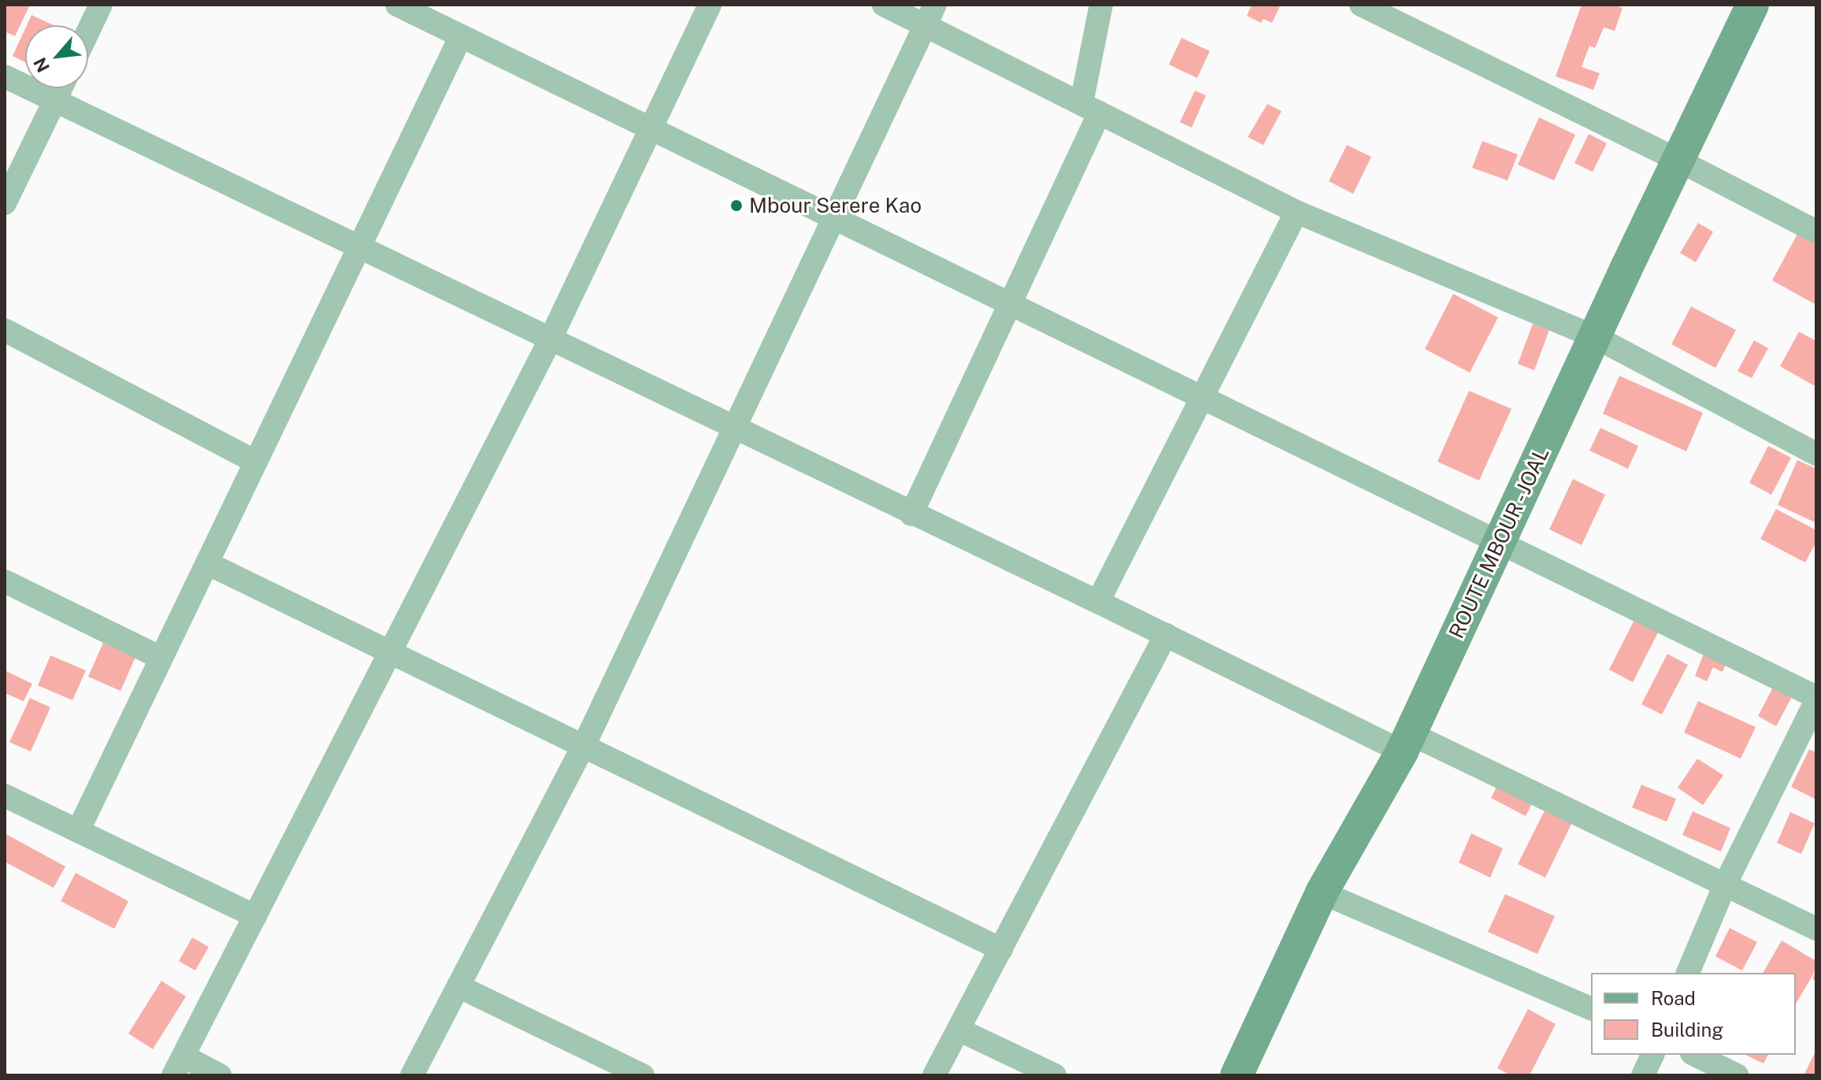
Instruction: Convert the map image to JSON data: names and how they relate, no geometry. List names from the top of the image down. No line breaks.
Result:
{"streets":{"main road":["ROUTE MBOUR - JOAL"]},"places":["Mbour Serere Kao"],"legend":["Road","Building"],"north":"bottom left"}
